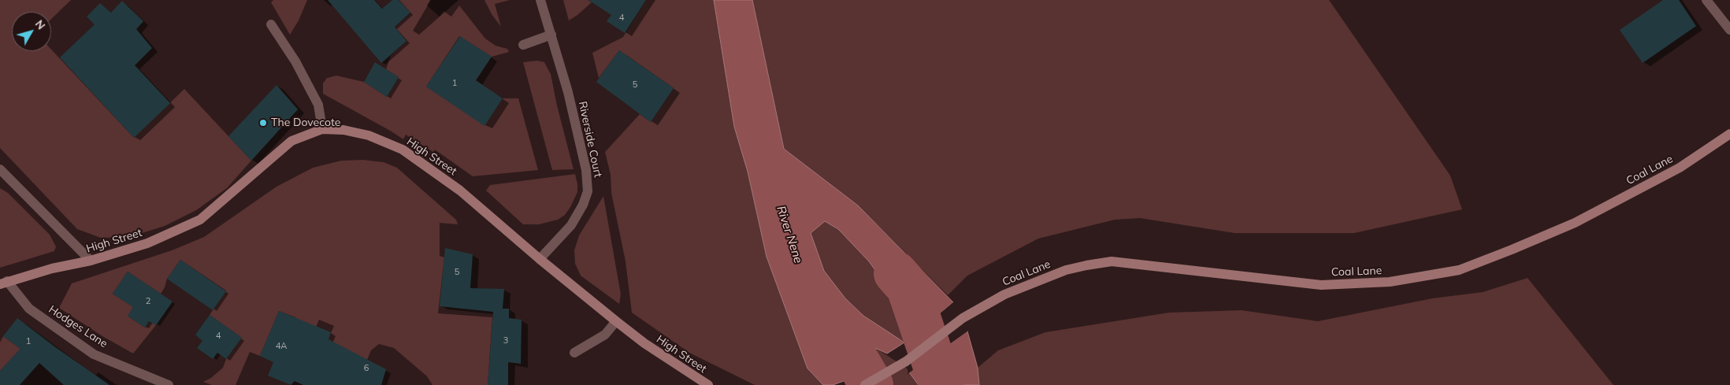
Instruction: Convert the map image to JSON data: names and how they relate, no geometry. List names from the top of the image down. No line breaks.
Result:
{"streets":{"street":["Riverside Court","High Street","Coal Lane","Hodges Lane"]},"crossings":[["Riverside Court","High Street"],["High Street","Hodges Lane"]],"water":["River Nene"],"places":["The Dovecote"],"house_numbers":["4","1","5","5","2","4","3","1","4A","6"],"north":"top right"}
